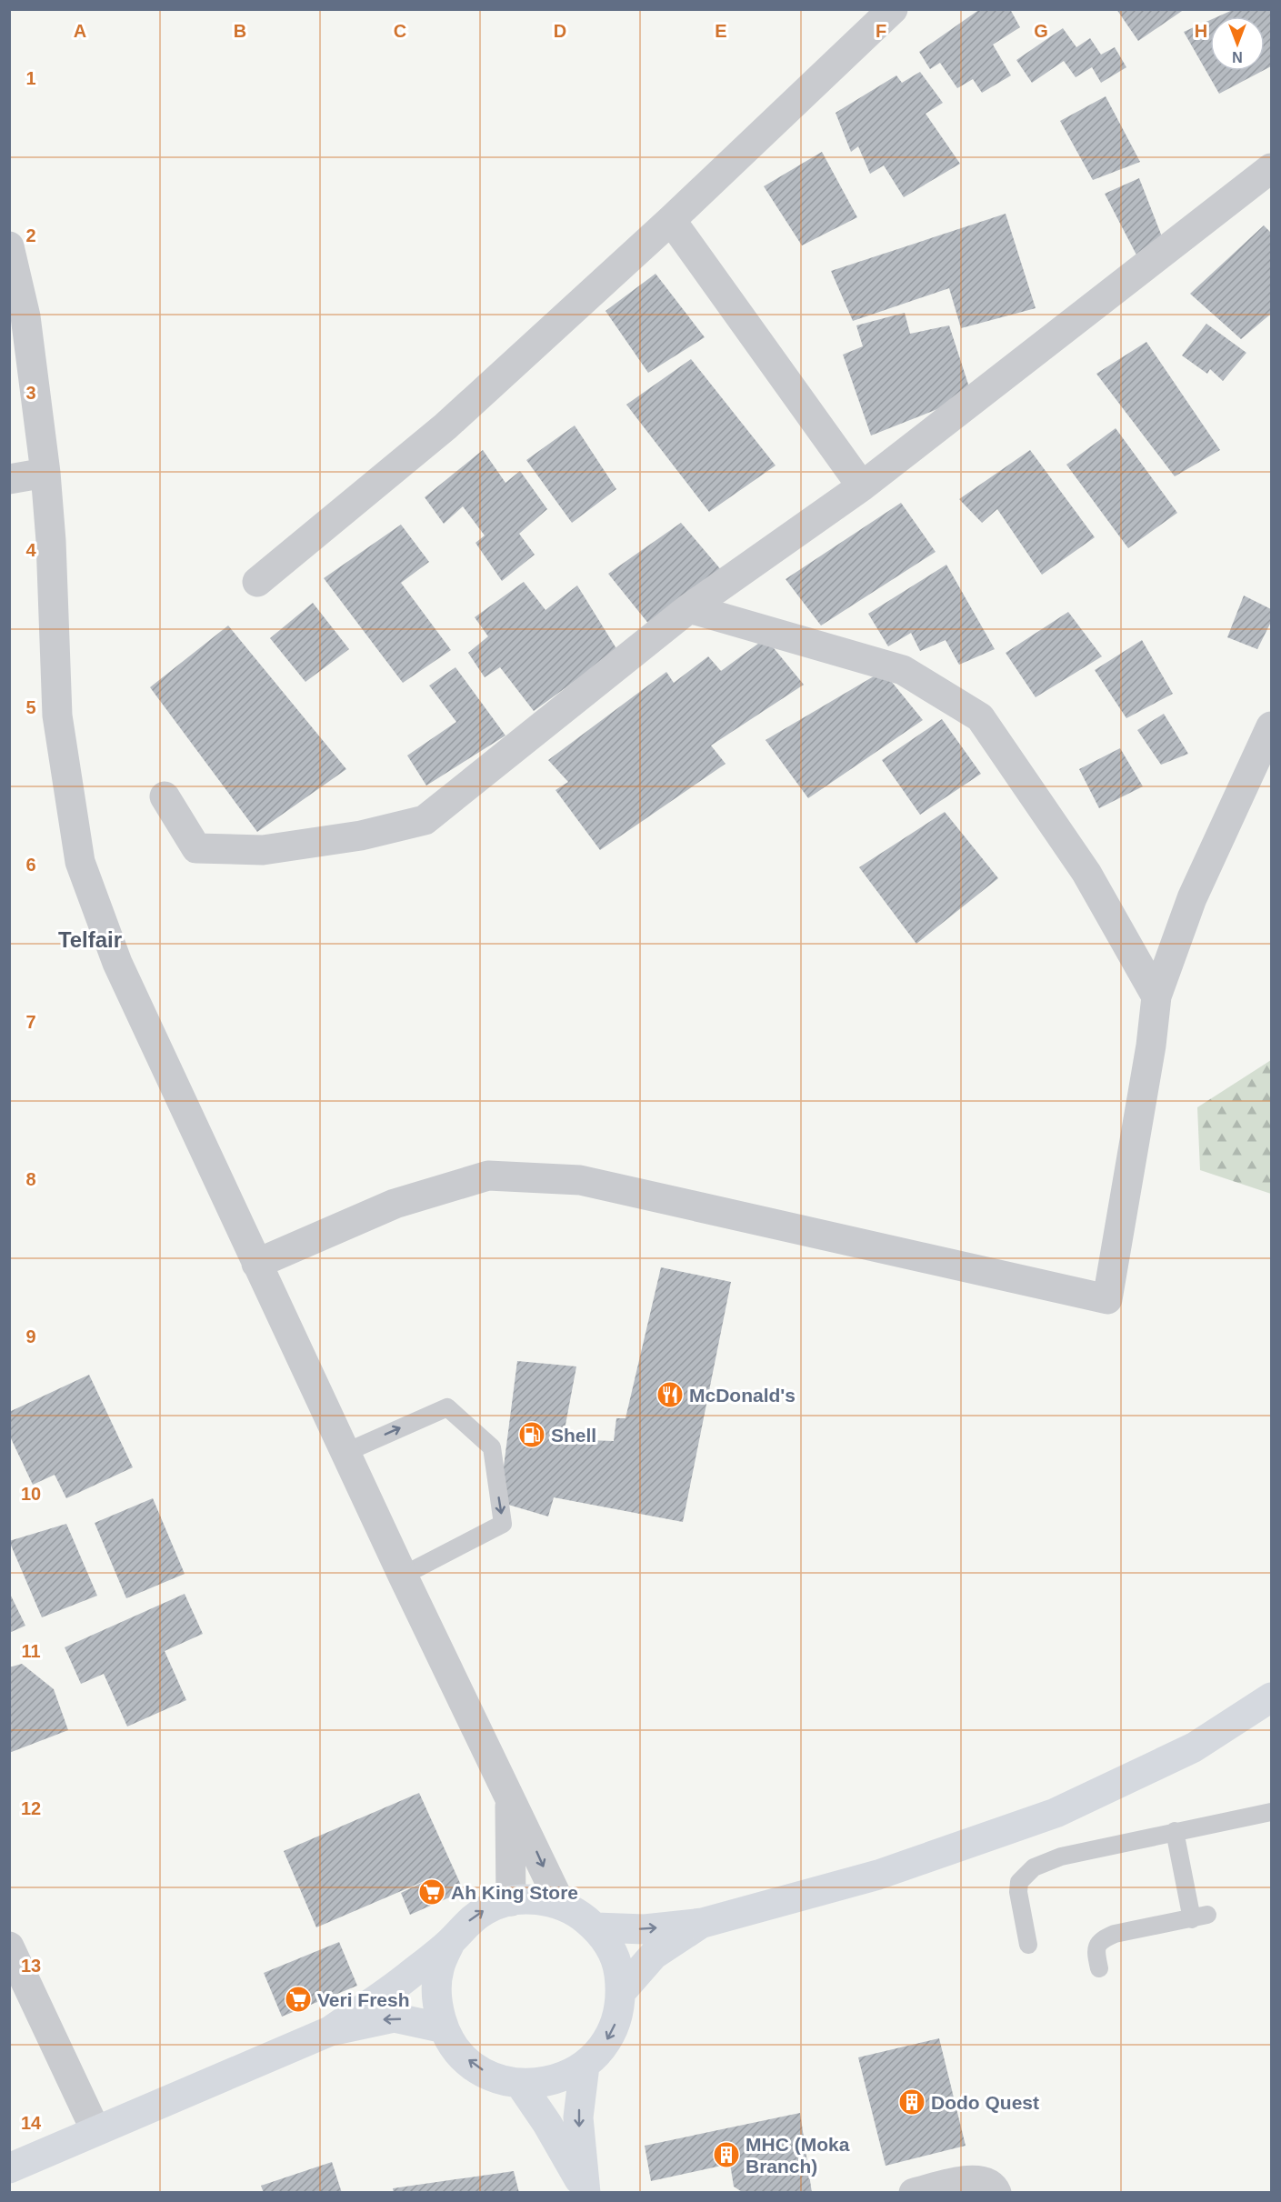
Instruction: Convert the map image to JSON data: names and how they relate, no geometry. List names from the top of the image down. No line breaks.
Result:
{"districts":["Telfair"],"places":{"restaurant":["McDonald's"],"fuel station":["Shell"],"supermarket":["Ah King Store","Veri Fresh"],"building":["Dodo Quest","MHC (Moka Branch)"]},"north":"bottom","grid":{"columns":["A","B","C","D","E","F","G","H"],"rows":["1","2","3","4","5","6","7","8","9","10","11","12","13","14"]}}
